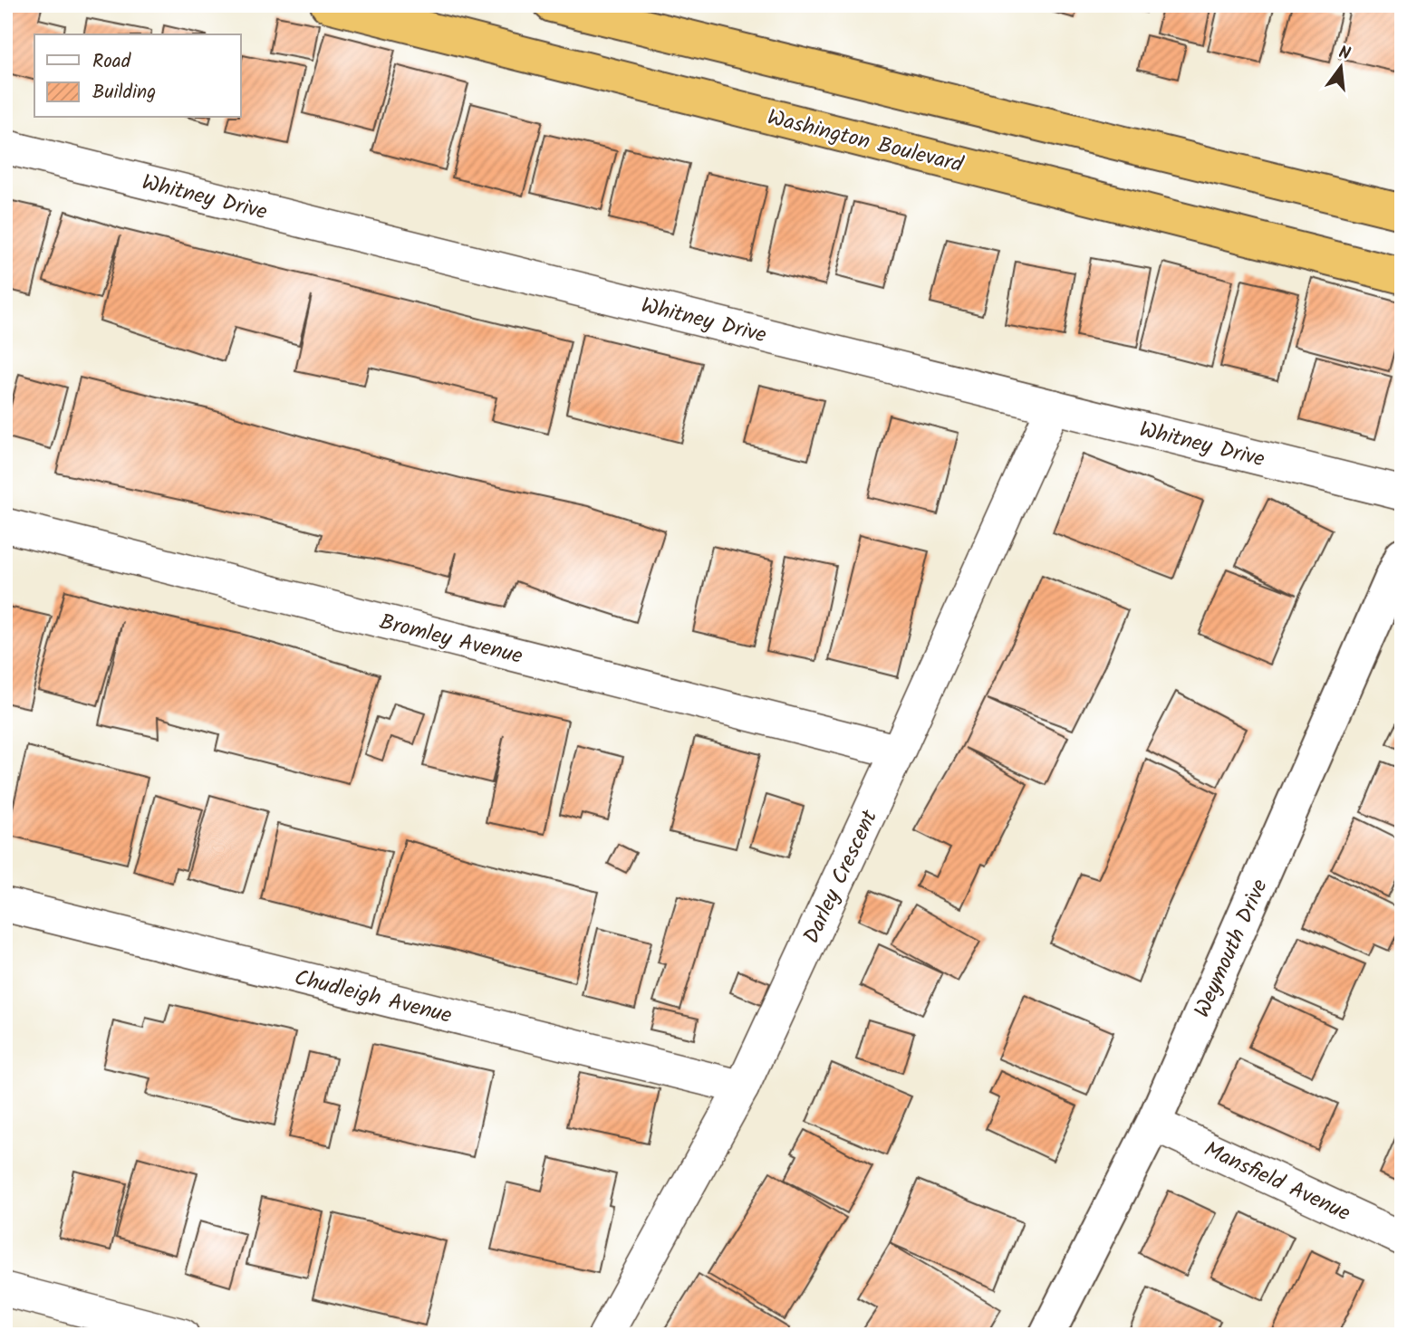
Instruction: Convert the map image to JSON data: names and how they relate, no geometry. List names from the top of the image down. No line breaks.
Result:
{"streets":{"highway":["Washington Boulevard"],"street":["Whitney Drive","Bromley Avenue","Darley Crescent","Weymouth Drive","Chudleigh Avenue","Mansfield Avenue"]},"crossings":[["Whitney Drive","Darley Crescent"],["Bromley Avenue","Darley Crescent"],["Darley Crescent","Chudleigh Avenue"],["Weymouth Drive","Mansfield Avenue"]],"legend":["Road","Building"],"north":"top"}
